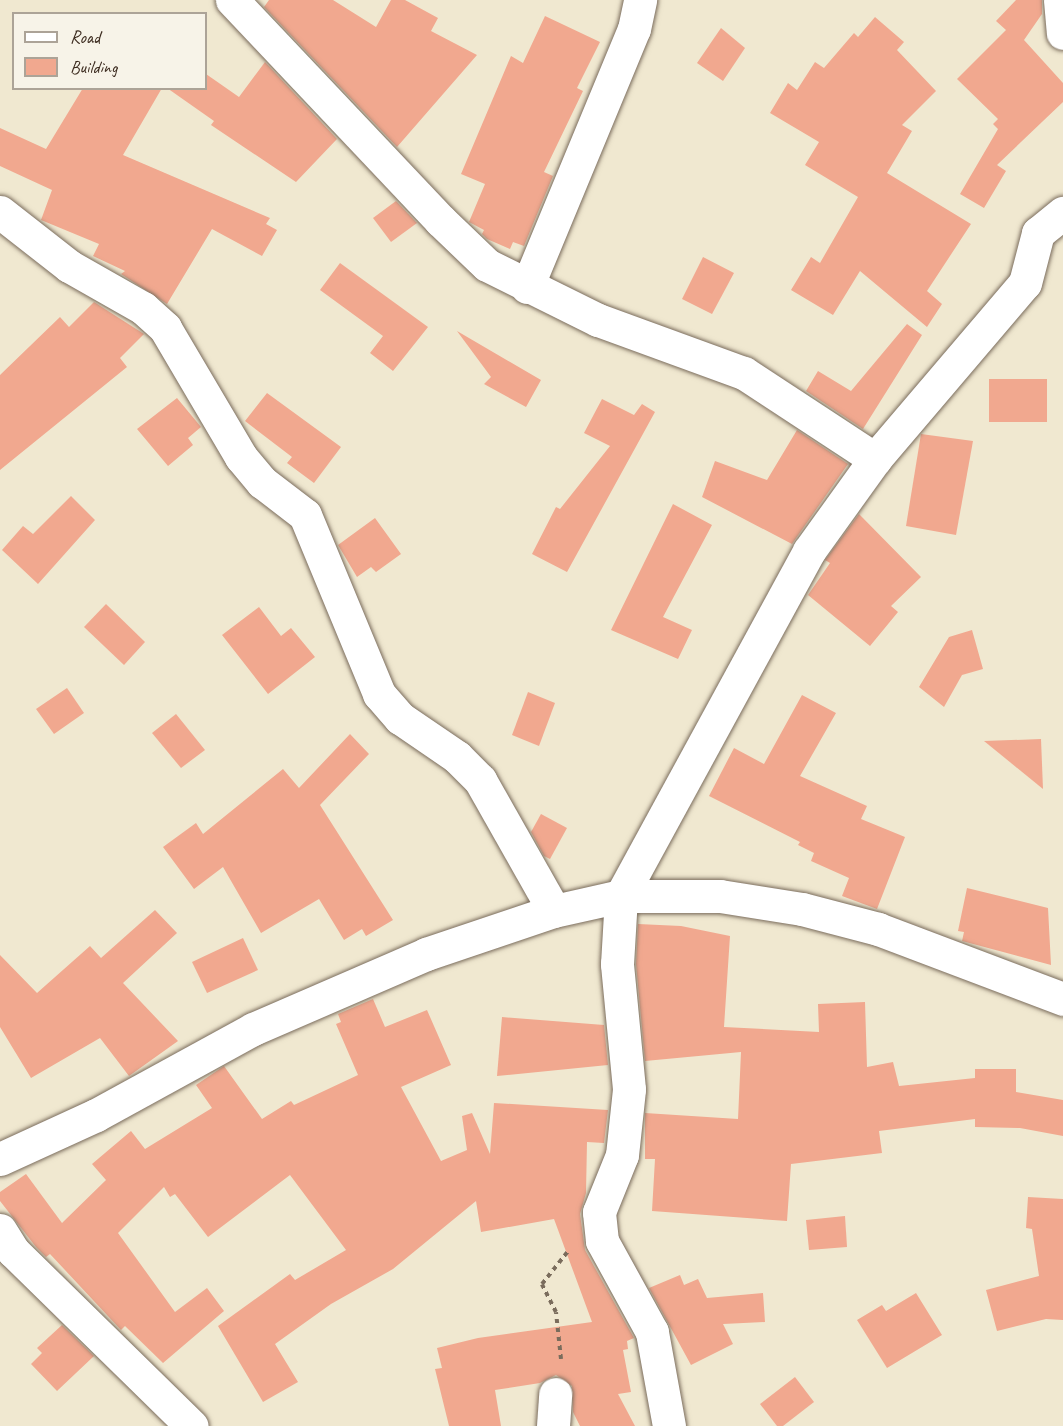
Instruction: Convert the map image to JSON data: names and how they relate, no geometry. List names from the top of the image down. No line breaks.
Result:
{"legend":["Road","Building"]}
